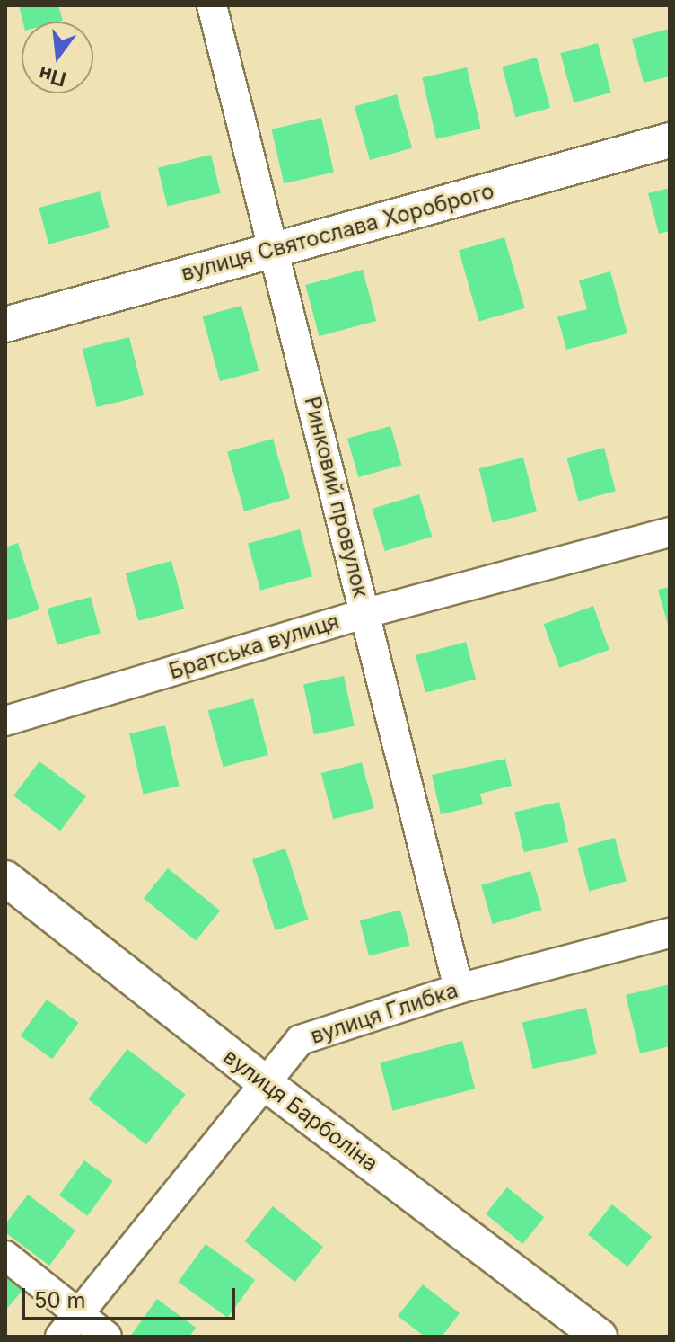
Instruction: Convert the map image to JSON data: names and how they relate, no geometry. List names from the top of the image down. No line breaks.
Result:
{"streets":{"street":["вулиця Святослава Хороброго","Ринковий провулок","Братська вулиця","вулиця Глибка","вулиця Барболіна"]},"crossings":[["вулиця Святослава Хороброго","Ринковий провулок"],["Ринковий провулок","Братська вулиця"],["Ринковий провулок","вулиця Глибка"],["вулиця Глибка","вулиця Барболіна"]],"scale_bar":"50 m","north":"bottom"}
